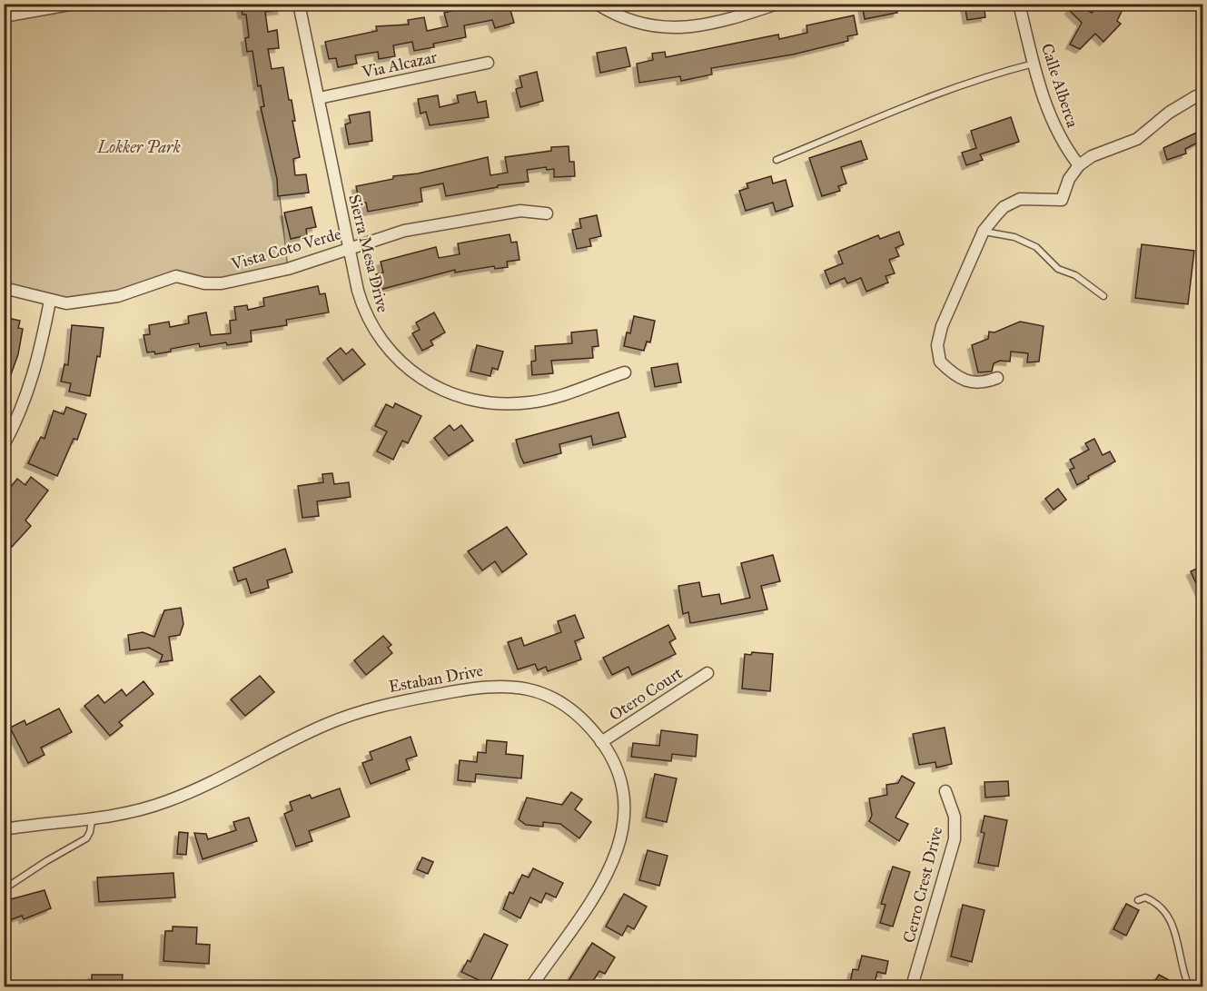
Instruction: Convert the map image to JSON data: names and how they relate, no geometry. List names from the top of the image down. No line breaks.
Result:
{"streets":{"street":["Via Alcazar","Calle Alberca","Vista Coto Verde","Sierra Mesa Drive","Estaban Drive","Otero Court","Cerro Crest Drive"]},"crossings":[["Via Alcazar","Sierra Mesa Drive"],["Vista Coto Verde","Sierra Mesa Drive"],["Estaban Drive","Otero Court"]],"parks":["Lokker Park"]}
